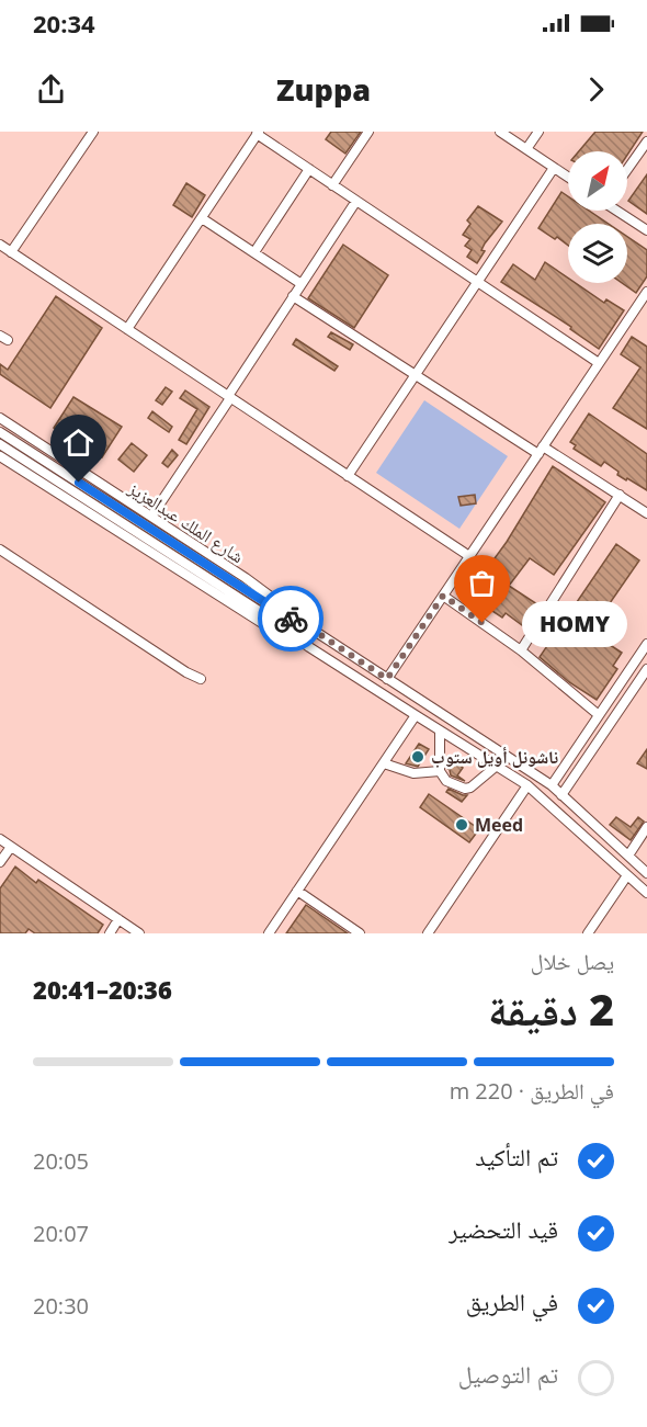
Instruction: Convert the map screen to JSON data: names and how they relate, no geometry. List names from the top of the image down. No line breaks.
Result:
{"streets":{"street":["شارع الملك عبدالعزيز"]},"places":["HOMY","ناشونل أويل ستوب","Meed"],"north":"top right","page":{"status":"20:34","header":"Zuppa","bubble":"HOMY","heading":["2 دقيقة","يصل خلال","20:36–20:41"],"bar":"في الطريق · 220 m","list":[["تم التأكيد","20:05"],["قيد التحضير","20:07"],["في الطريق","20:30"],"تم التوصيل"]}}
